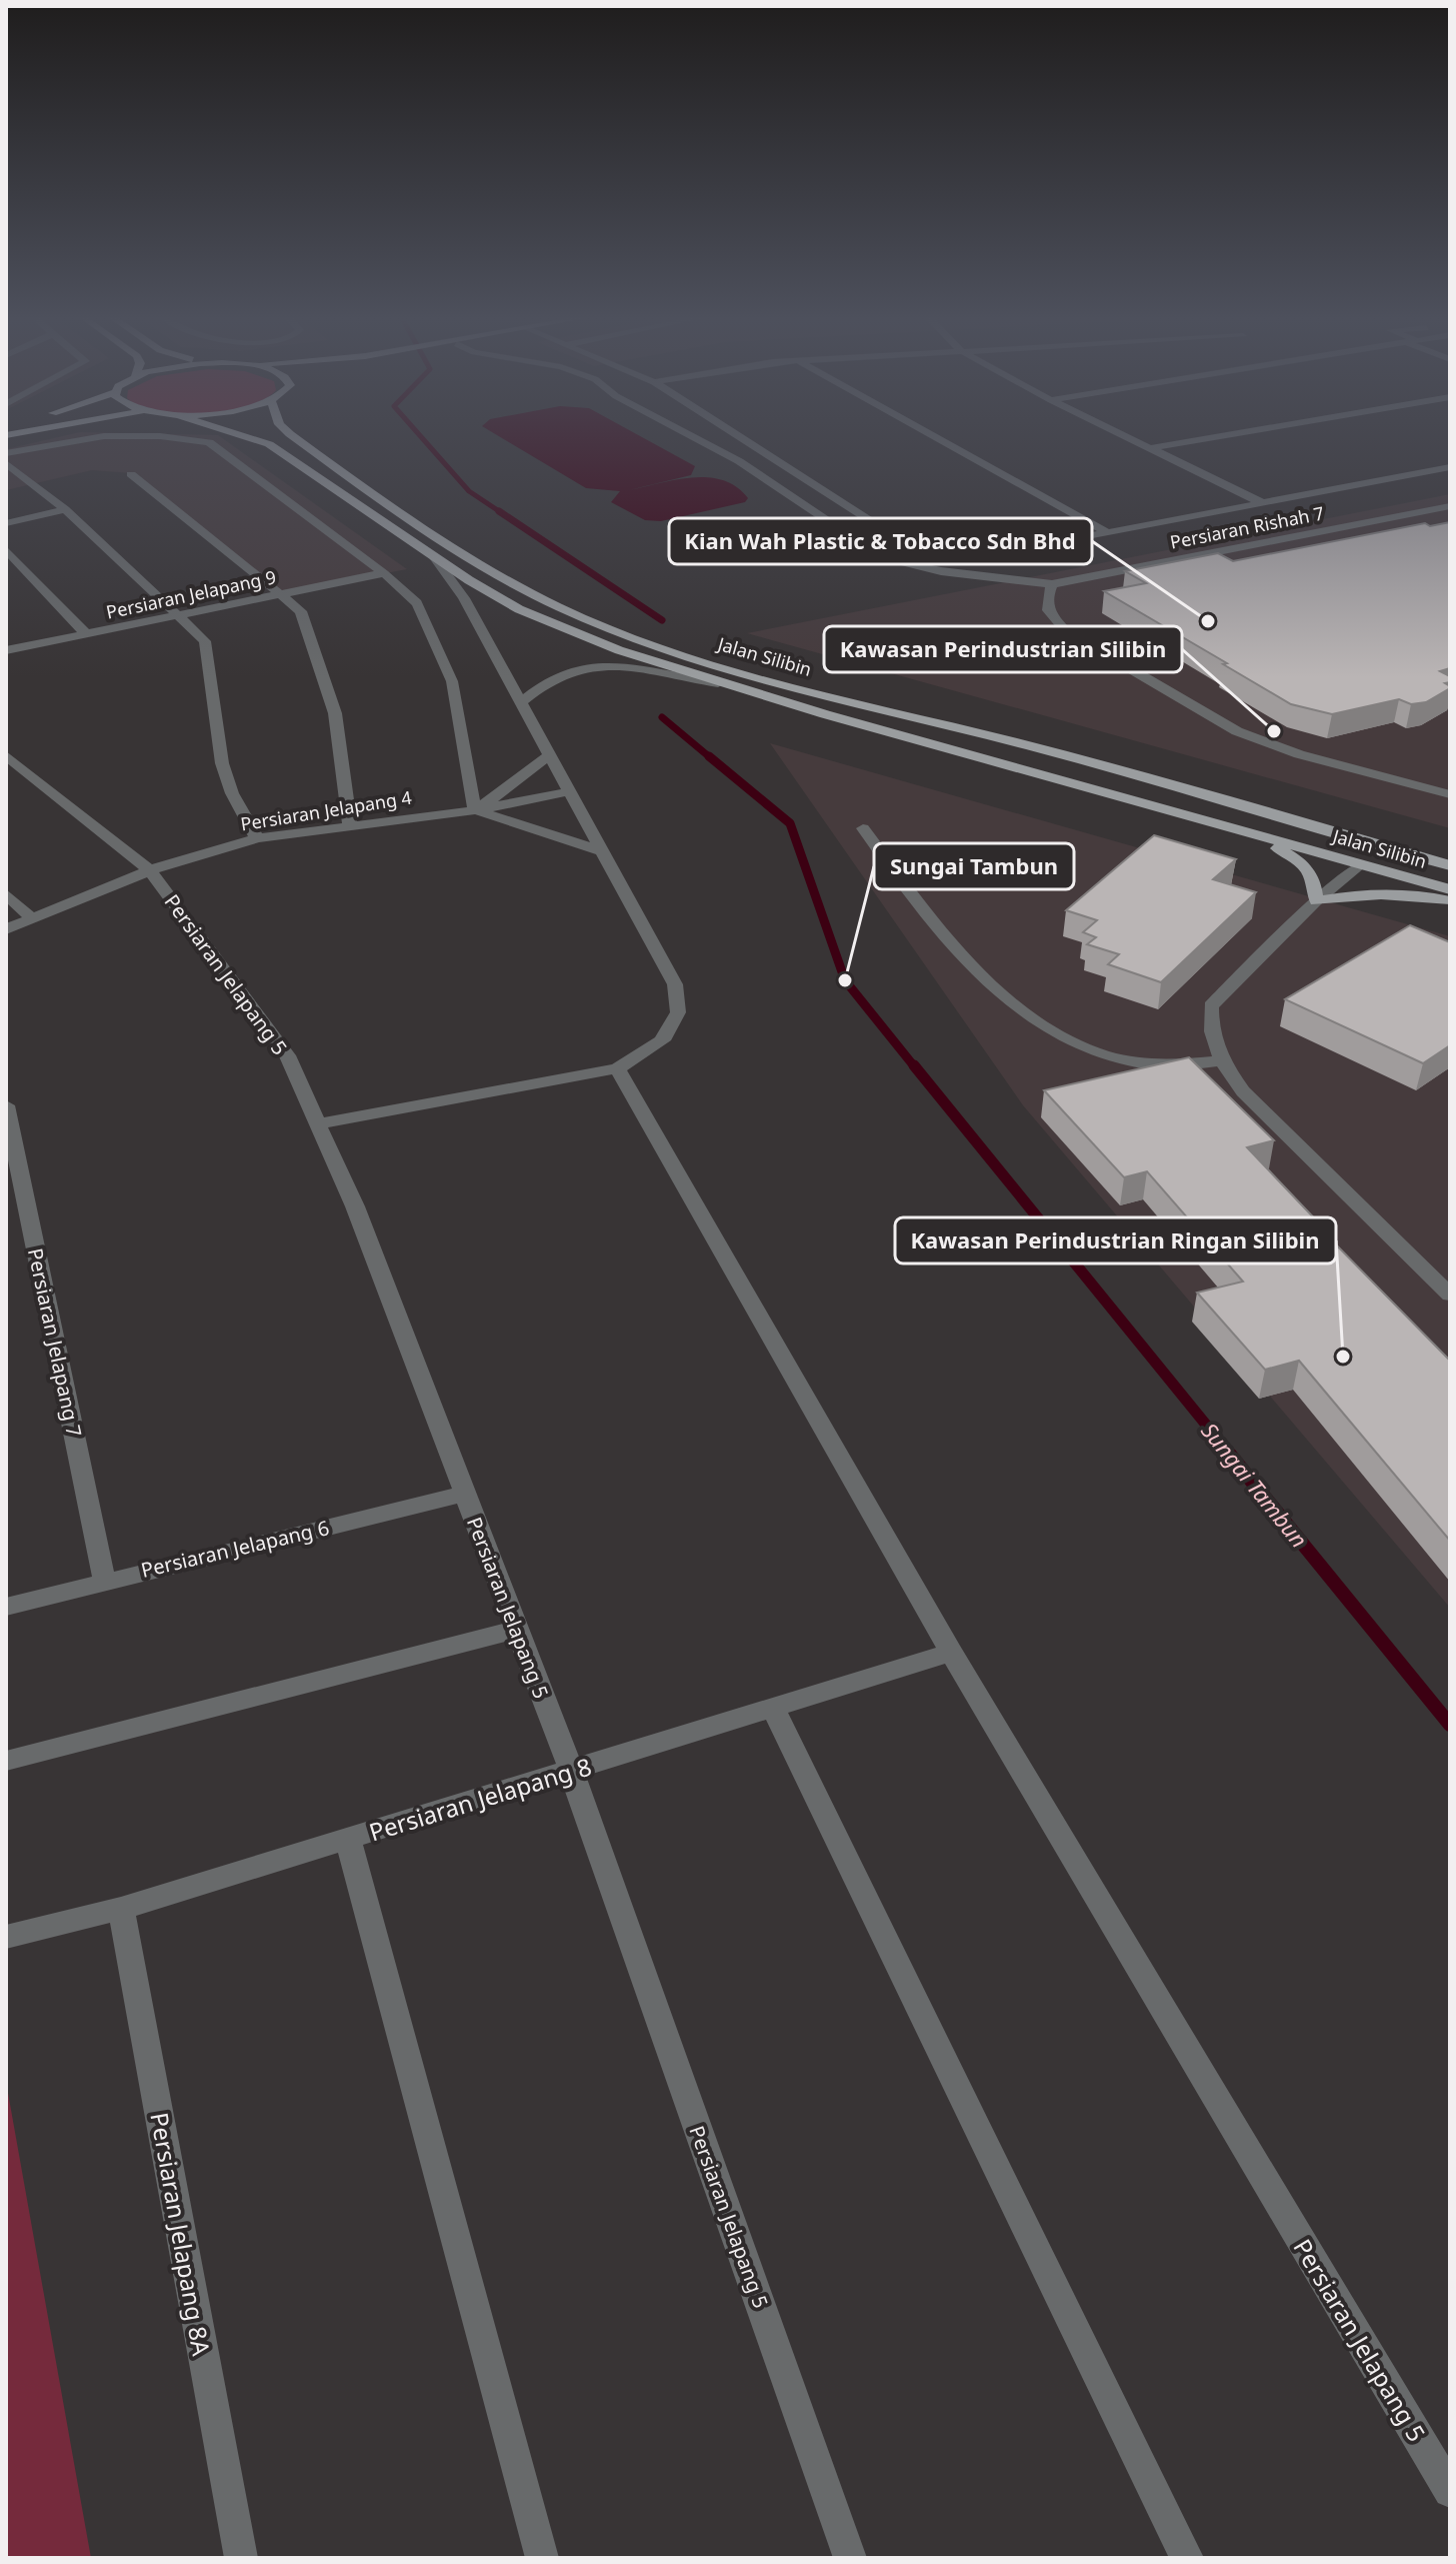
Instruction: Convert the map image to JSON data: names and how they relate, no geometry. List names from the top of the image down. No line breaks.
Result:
{"streets":{"main road":["Jalan Silibin"],"street":["Persiaran Rishah 7","Persiaran Jelapang 9","Persiaran Jelapang 4","Persiaran Jelapang 5","Persiaran Jelapang 7","Persiaran Jelapang 6","Persiaran Jelapang 8","Persiaran Jelapang 8A"]},"crossings":[["Jalan Silibin","Persiaran Jelapang 4"],["Jalan Silibin","Persiaran Jelapang 5"],["Persiaran Jelapang 4","Persiaran Jelapang 5"],["Persiaran Jelapang 5","Persiaran Jelapang 6"],["Persiaran Jelapang 5","Persiaran Jelapang 8"],["Persiaran Jelapang 7","Persiaran Jelapang 6"],["Persiaran Jelapang 8","Persiaran Jelapang 8A"]],"water":["Sungai Tambun"],"places":["Kian Wah Plastic & Tobacco Sdn Bhd","Kawasan Perindustrian Silibin","Sungai Tambun","Kawasan Perindustrian Ringan Silibin"]}
